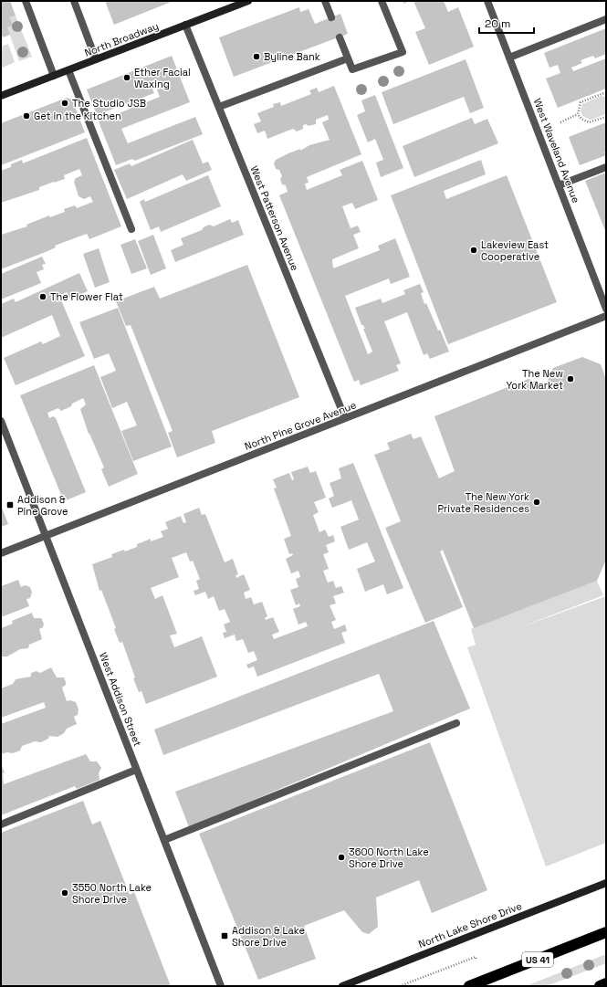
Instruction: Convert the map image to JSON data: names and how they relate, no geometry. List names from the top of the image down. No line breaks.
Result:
{"streets":{"highway":["US 41"],"main road":["North Broadway","North Lake Shore Drive"],"street":["West Waveland Avenue","West Patterson Avenue","North Pine Grove Avenue","West Addison Street"]},"crossings":[["North Broadway","West Patterson Avenue"],["West Patterson Avenue","North Pine Grove Avenue"],["North Pine Grove Avenue","West Addison Street"]],"places":{"other":["Byline Bank","Ether Facial Waxing","The Studio JSB","Get in the Kitchen","Lakeview East Cooperative","The Flower Flat","The New York Market","The New York Private Residences","3600 North Lake Shore Drive","3550 North Lake Shore Drive"],"transit":["Addison & Pine Grove","Addison & Lake Shore Drive"]},"scale_bar":"20 m"}
